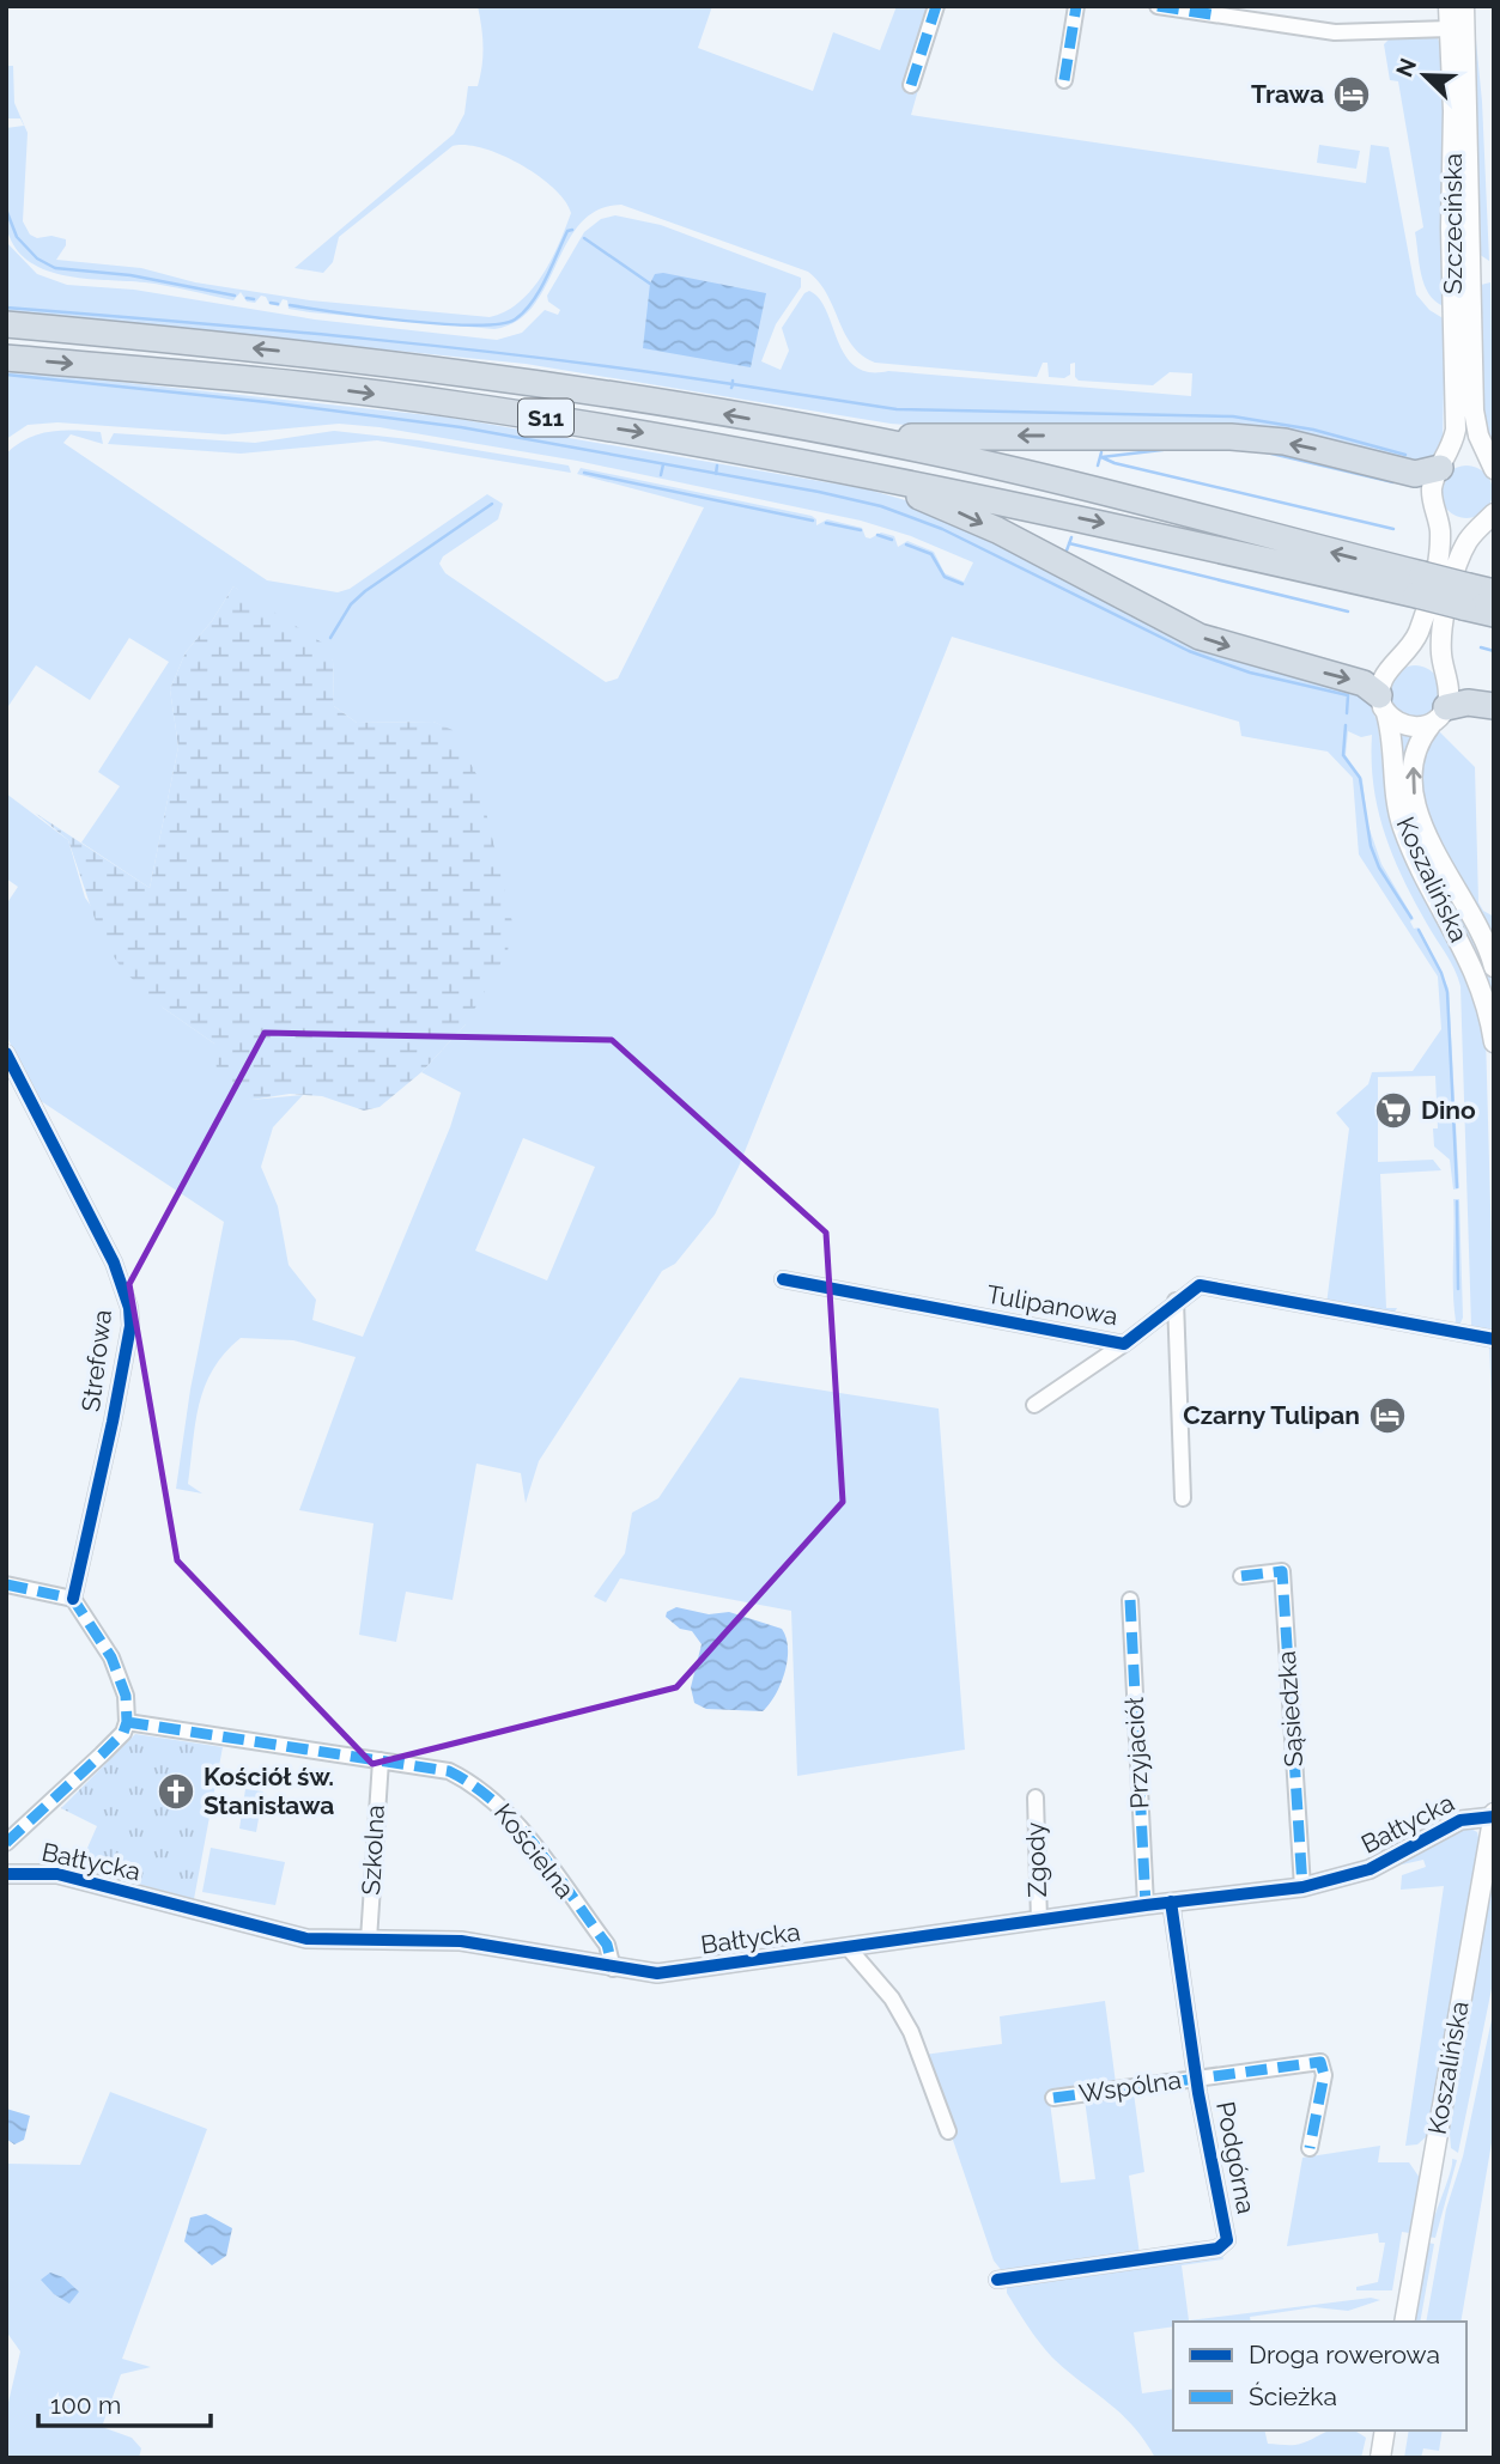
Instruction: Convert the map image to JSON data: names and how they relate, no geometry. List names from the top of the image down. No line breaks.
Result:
{"streets":{"highway":["S11"],"main road":["Szczecińska","Koszalińska"],"street":["Tulipanowa","Strefowa","Sąsiedzka","Przyjaciół","Bałtycka","Szkolna","Kościelna","Zgody","Wspólna","Podgórna"]},"crossings":[["Koszalińska","Bałtycka"],["Sąsiedzka","Bałtycka"],["Przyjaciół","Bałtycka"],["Bałtycka","Szkolna"],["Bałtycka","Kościelna"],["Bałtycka","Zgody"],["Bałtycka","Podgórna"],["Szkolna","Kościelna"],["Wspólna","Podgórna"]],"places":{"hotel":["Trawa","Czarny Tulipan"],"supermarket":["Dino"],"church":["Kościół św. Stanisława"]},"legend":["Droga rowerowa","Ścieżka"],"scale_bar":"100 m","north":"top left"}
